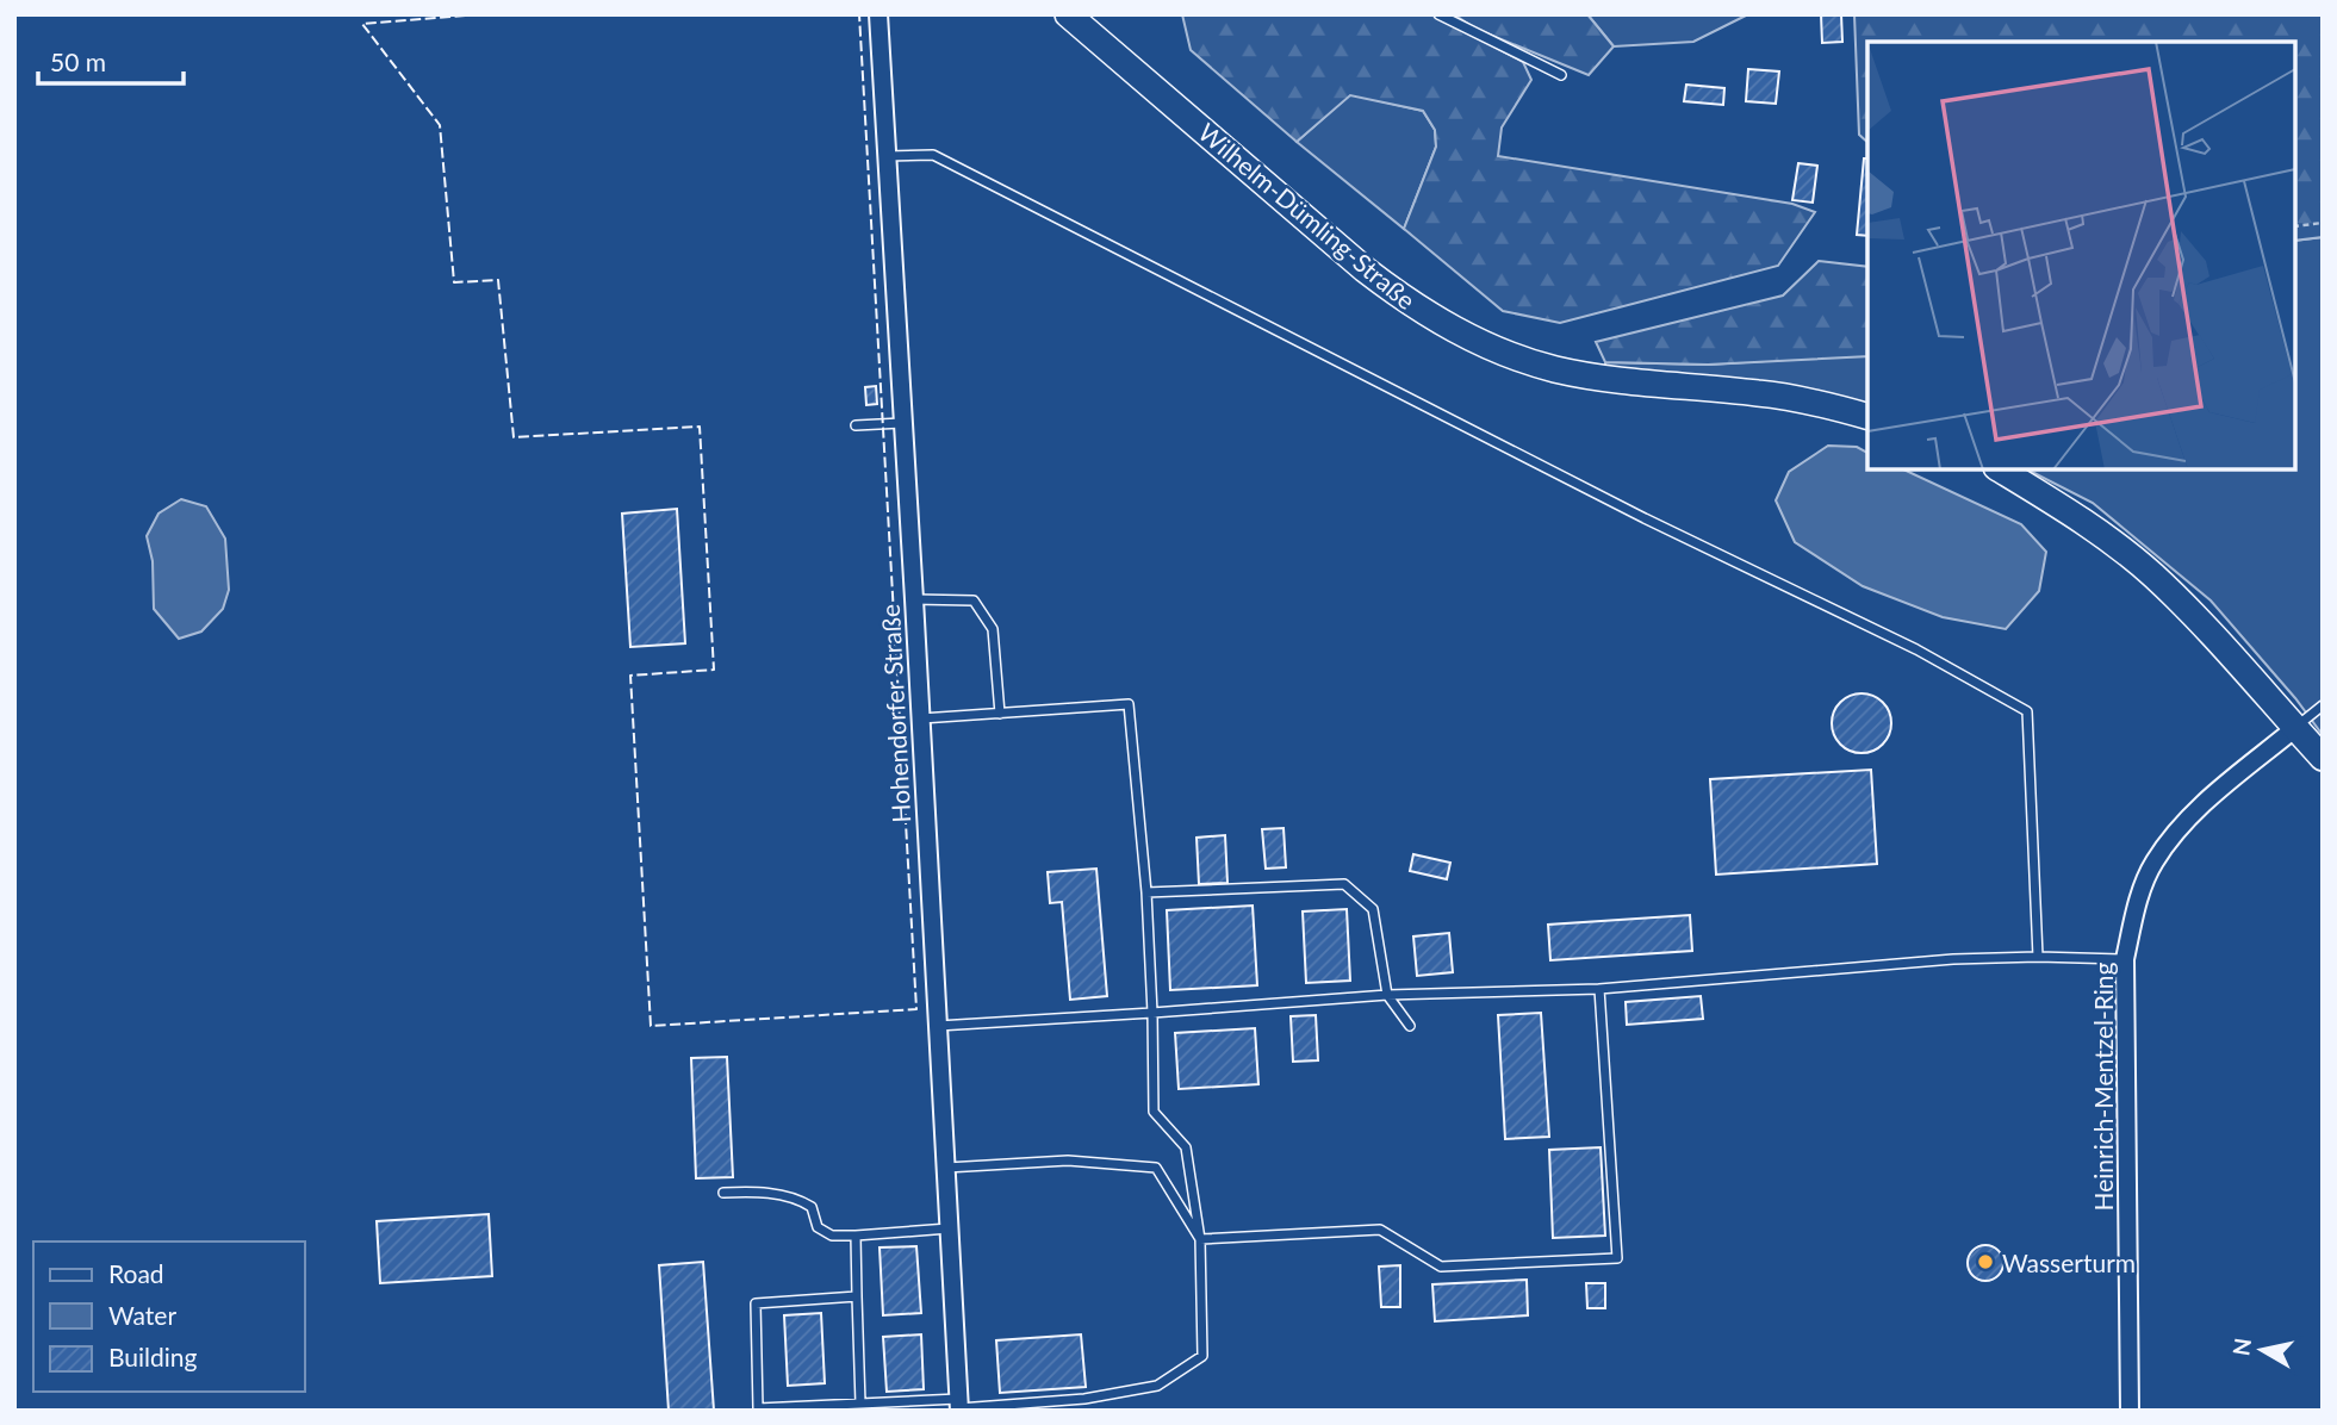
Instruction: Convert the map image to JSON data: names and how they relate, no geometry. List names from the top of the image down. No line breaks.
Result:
{"streets":{"street":["Wilhelm-Dümling-Straße","Hohendorfer Straße","Heinrich-Mentzel-Ring"]},"places":["Wasserturm"],"legend":["Road","Water","Building"],"scale_bar":"50 m","north":"left"}
